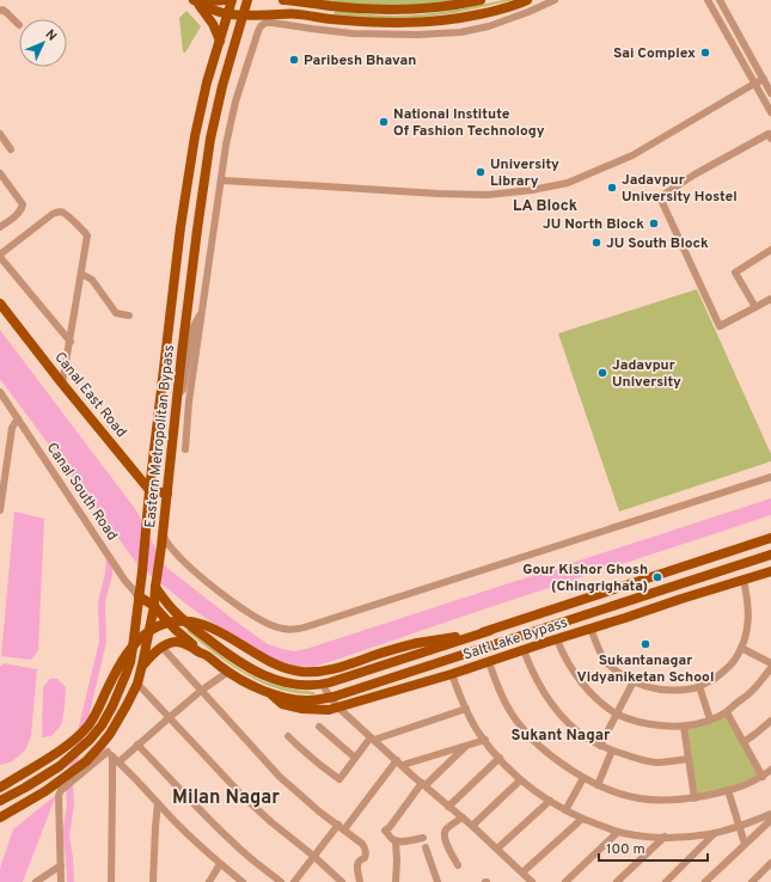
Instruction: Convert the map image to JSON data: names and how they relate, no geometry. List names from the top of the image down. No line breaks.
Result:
{"streets":{"main road":["Canal East Road","Eastern Metropolitan Bypass","Salt Lake Bypass"],"street":["Canal South Road"]},"crossings":[["Canal East Road","Eastern Metropolitan Bypass"],["Eastern Metropolitan Bypass","Canal South Road"],["Eastern Metropolitan Bypass","Salt Lake Bypass"]],"districts":["LA Block","Sukant Nagar","Milan Nagar"],"places":["Sai Complex","Paribesh Bhavan","National Institute Of Fashion Technology","University Library","Jadavpur University Hostel","JU North Block","JU South Block","Jadavpur University","Gour Kishor Ghosh (Chingrighata)","Sukantanagar Vidyaniketan School"],"scale_bar":"100 m","north":"top right"}
